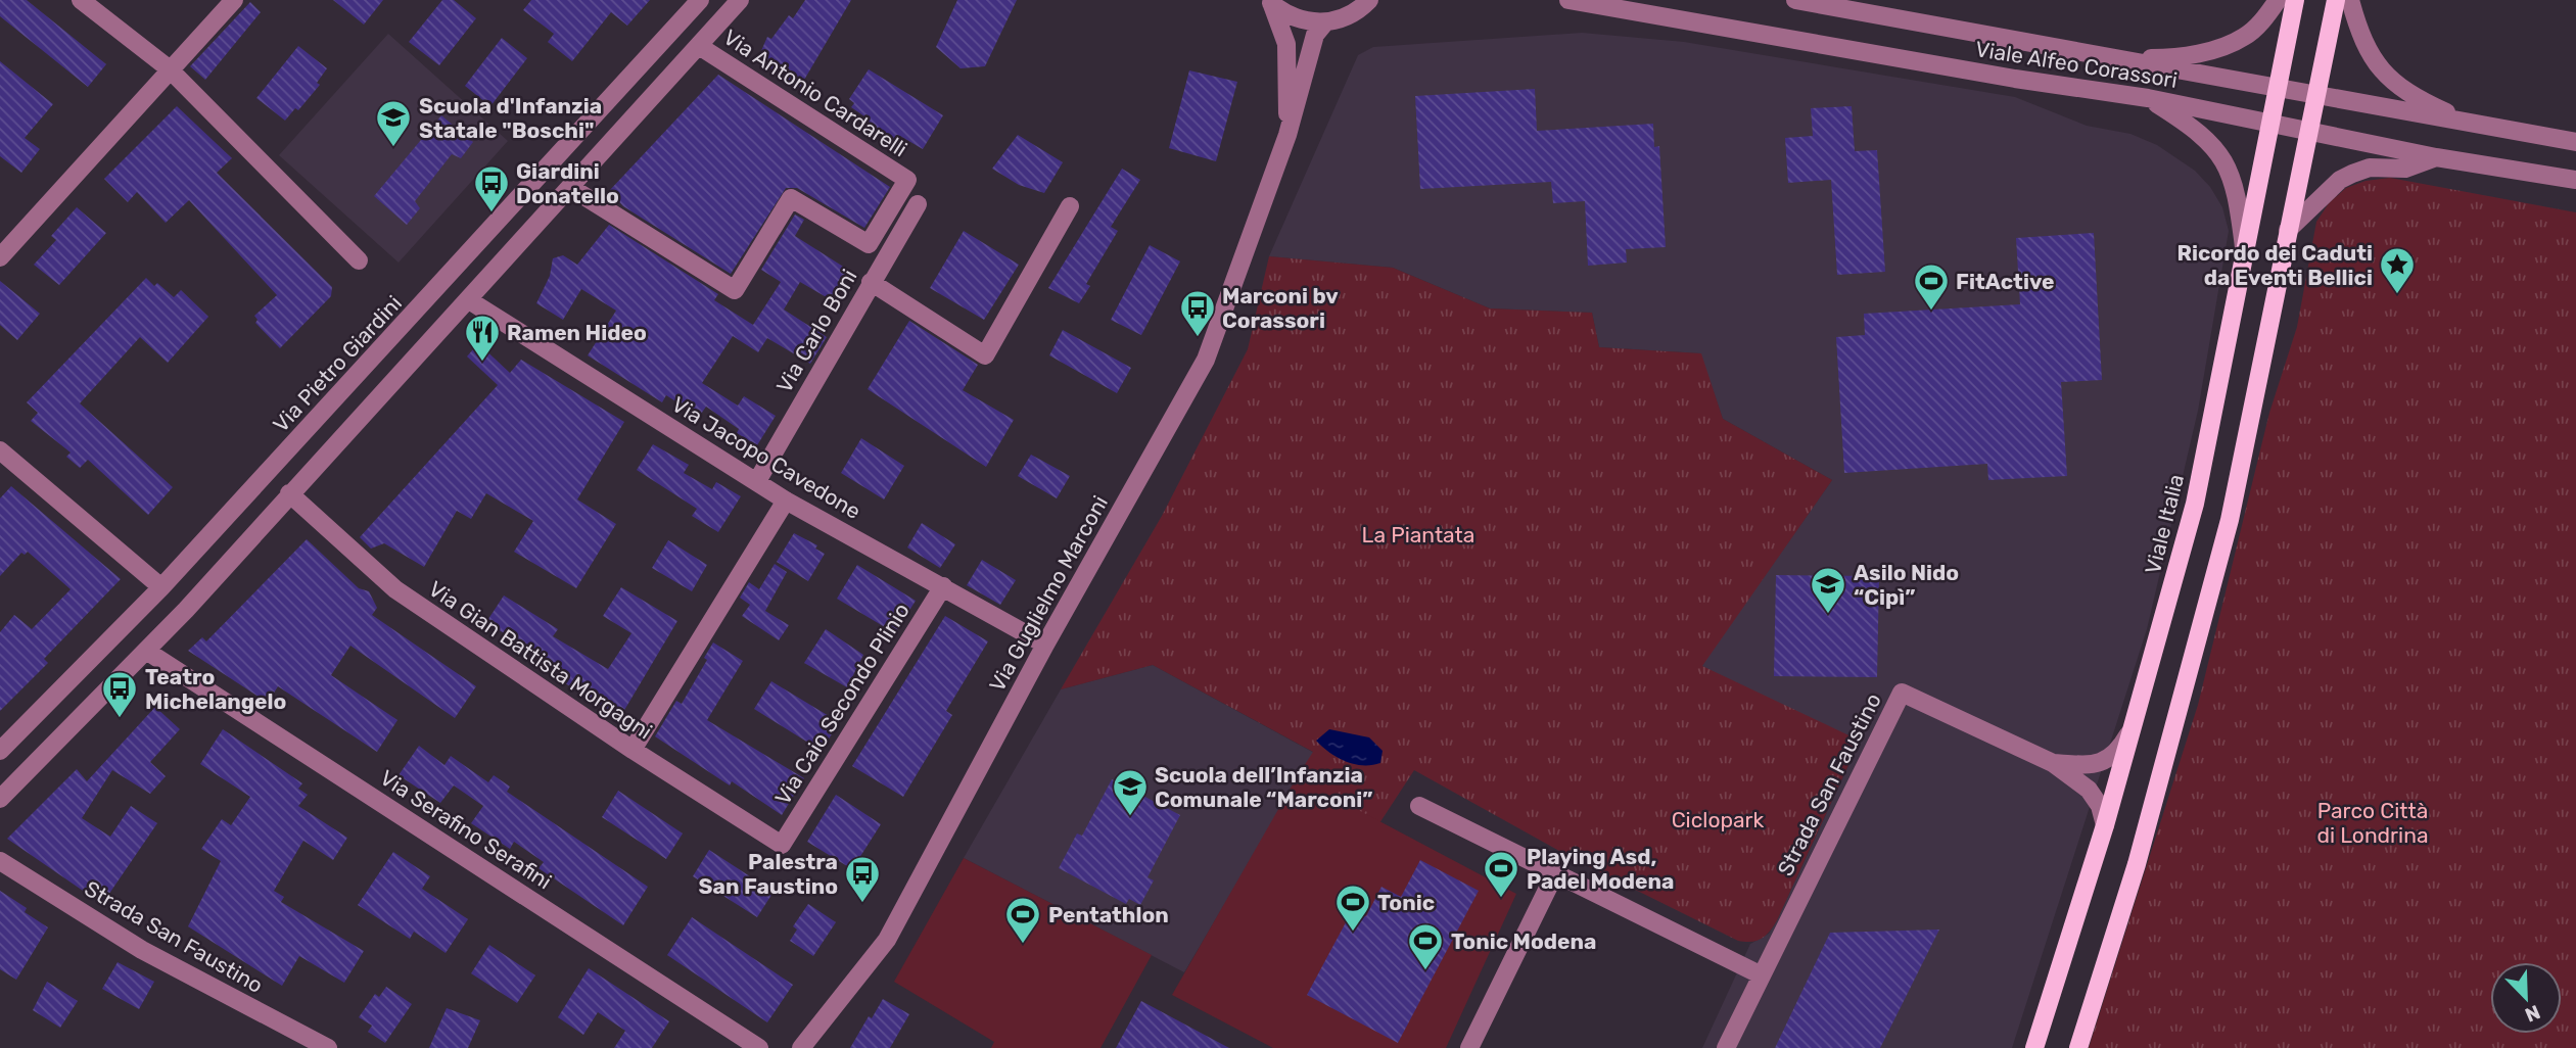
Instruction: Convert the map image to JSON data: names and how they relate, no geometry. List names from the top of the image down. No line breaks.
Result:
{"streets":{"main road":["Viale Italia"],"street":["Viale Alfeo Corassori","Via Antonio Cardarelli","Via Carlo Boni","Via Pietro Giardini","Via Jacopo Cavedone","Via Guglielmo Marconi","Via Gian Battista Morgagni","Via Caio Secondo Plinio","Strada San Faustino","Via Serafino Serafini"]},"crossings":[["Viale Alfeo Corassori","Viale Italia"],["Via Carlo Boni","Via Jacopo Cavedone"],["Via Jacopo Cavedone","Via Guglielmo Marconi"],["Via Jacopo Cavedone","Via Caio Secondo Plinio"],["Viale Italia","Strada San Faustino"],["Via Gian Battista Morgagni","Via Caio Secondo Plinio"]],"parks":["La Piantata","Parco Città di Londrina","Ciclopark"],"places":{"school or university":["Scuola d'Infanzia Statale \"Boschi\"","Asilo Nido “Cipì”","Scuola dell’Infanzia Comunale “Marconi”"],"bus stop":["Giardini Donatello","Marconi bv Corassori","Teatro Michelangelo","Palestra San Faustino"],"place":["Ricordo dei Caduti da Eventi Bellici"],"sports":["FitActive","Playing Asd, Padel Modena","Tonic","Pentathlon","Tonic Modena"],"restaurant":["Ramen Hideo"]},"north":"bottom right"}
